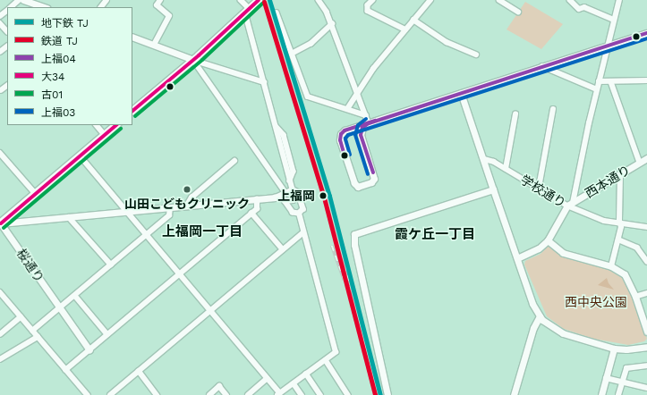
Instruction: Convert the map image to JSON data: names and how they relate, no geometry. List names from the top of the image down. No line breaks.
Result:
{"streets":{"street":["西本通り","学校通り","桜通り"]},"crossings":[["西本通り","学校通り"]],"districts":["上福岡一丁目","霞ケ丘一丁目"],"parks":["西中央公園"],"places":["山田こどもクリニック","上福岡"],"lines":["metro line TJ","transit line 大34","rail line TJ","transit line 古01","transit line 上福04","transit line 上福03"],"legend":["地下鉄 TJ","鉄道 TJ","上福04","大34","古01","上福03"]}
